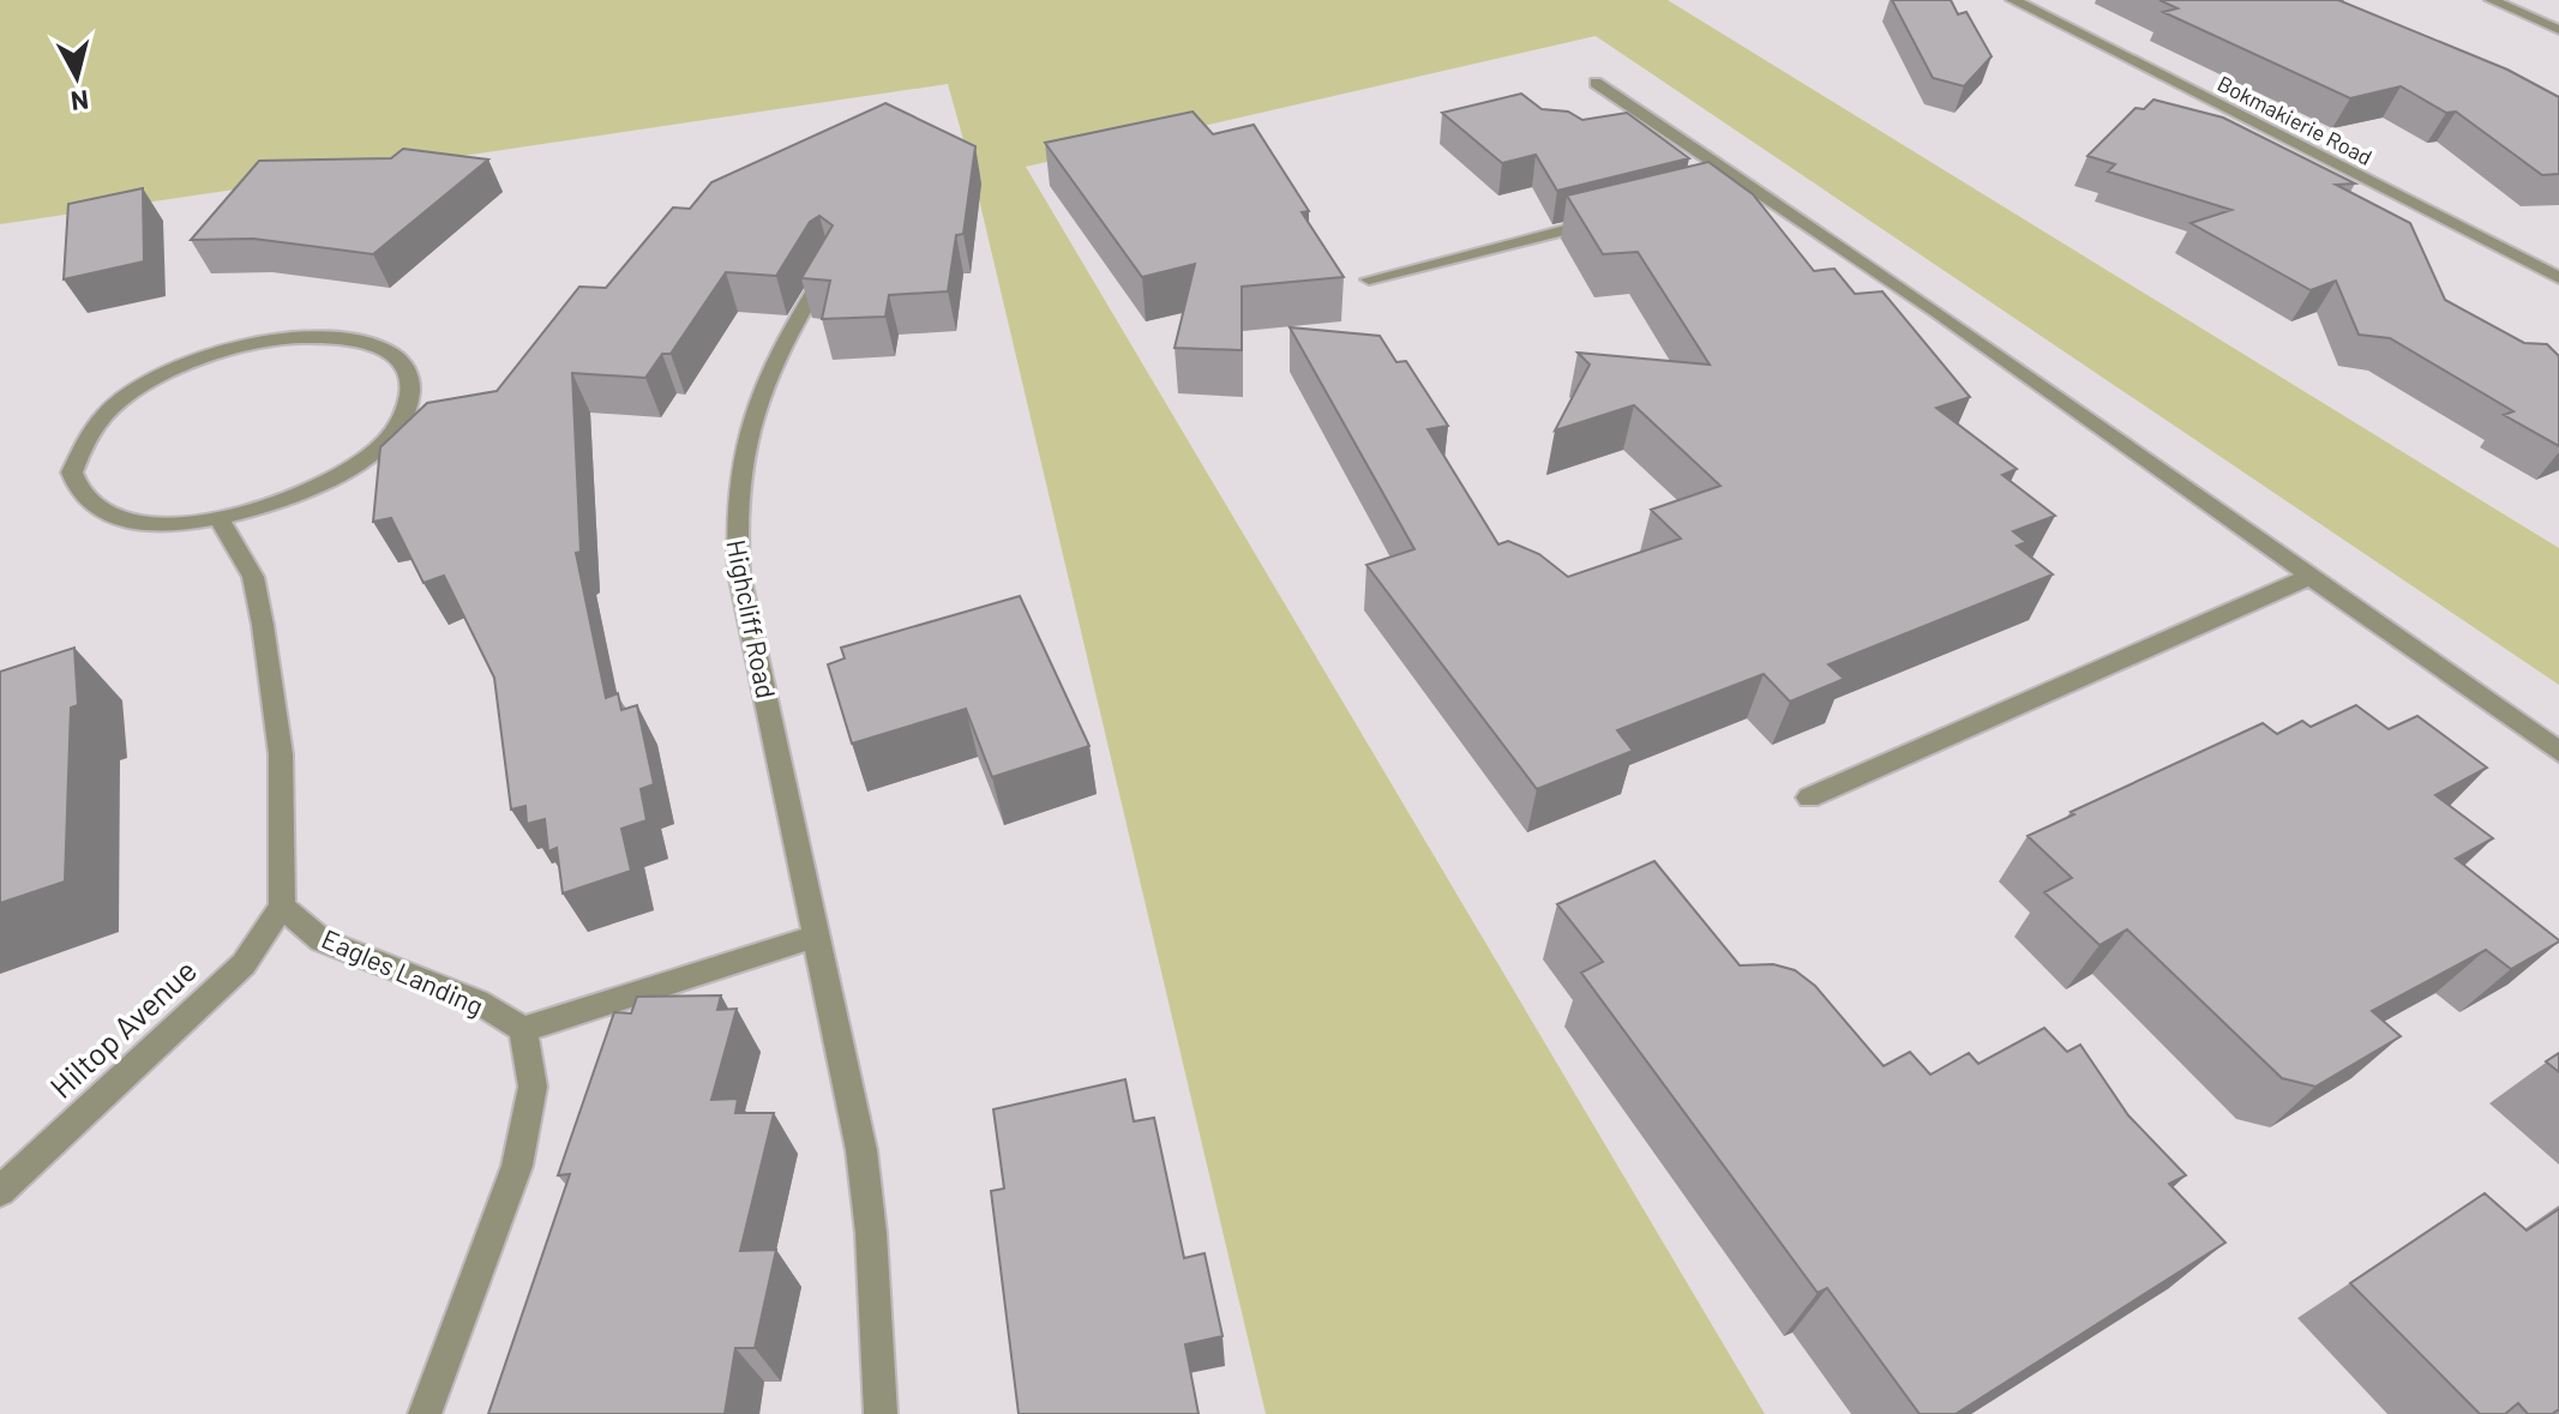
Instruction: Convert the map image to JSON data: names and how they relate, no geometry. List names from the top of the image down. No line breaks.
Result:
{"streets":{"street":["Bokmakierie Road","Highcliff Road","Eagles Landing","Hiltop Avenue"]},"crossings":[["Eagles Landing","Hiltop Avenue"]],"north":"bottom"}
